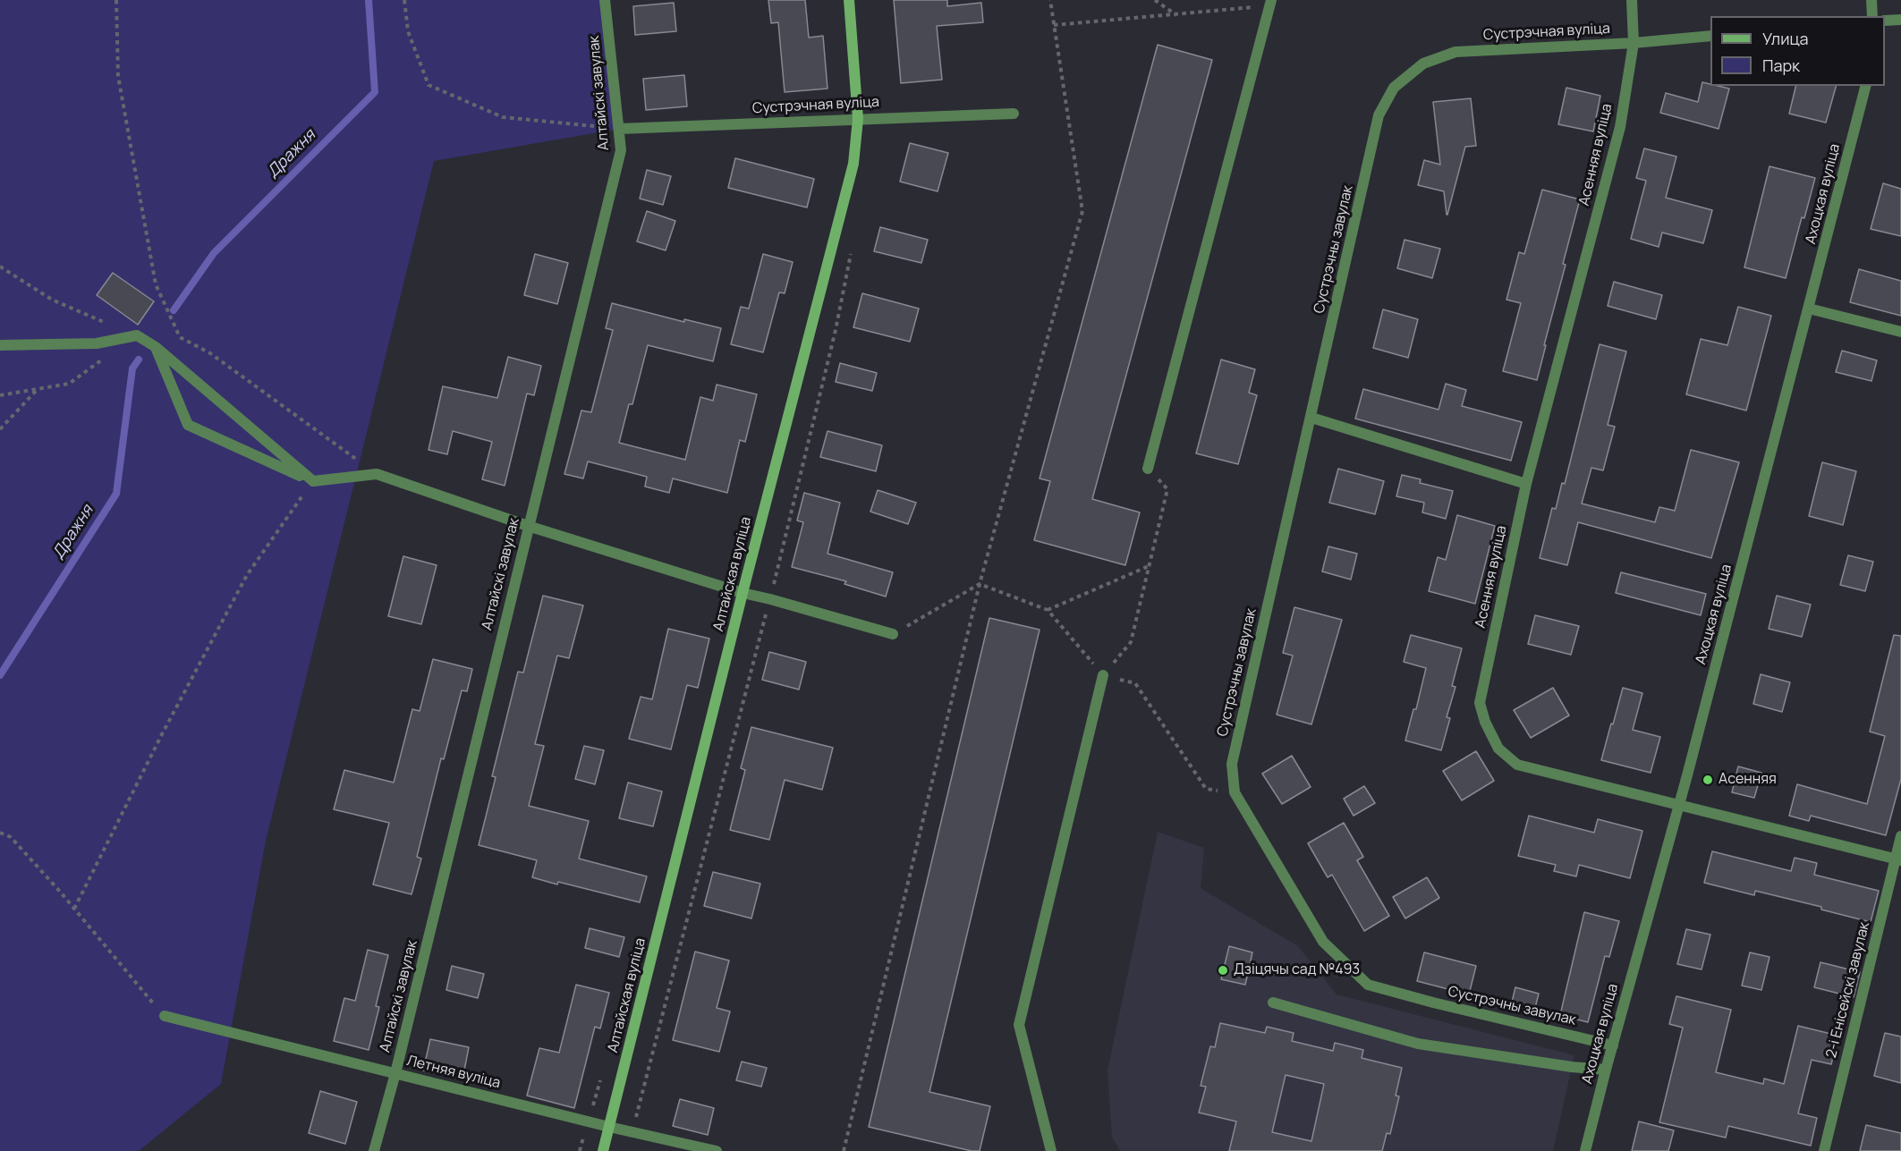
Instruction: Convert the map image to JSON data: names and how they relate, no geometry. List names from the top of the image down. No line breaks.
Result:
{"streets":{"main road":["Алтайская вуліца"],"street":["Сустрэчная вуліца","Алтайскі завулак","Асенняя вуліца","Ахоцкая вуліца","Сустрэчны завулак","2-і Енісейскі завулак","Летняя вуліца"]},"crossings":[["Сустрэчная вуліца","Алтайскі завулак"],["Сустрэчная вуліца","Асенняя вуліца"],["Сустрэчная вуліца","Сустрэчны завулак"],["Сустрэчная вуліца","Алтайская вуліца"],["Алтайскі завулак","Летняя вуліца"],["Асенняя вуліца","Ахоцкая вуліца"],["Асенняя вуліца","2-і Енісейскі завулак"],["Ахоцкая вуліца","Сустрэчны завулак"],["Алтайская вуліца","Летняя вуліца"]],"water":["Дражня"],"places":["Асенняя","Дзіцячы сад №493"],"legend":["Улица","Парк"]}
